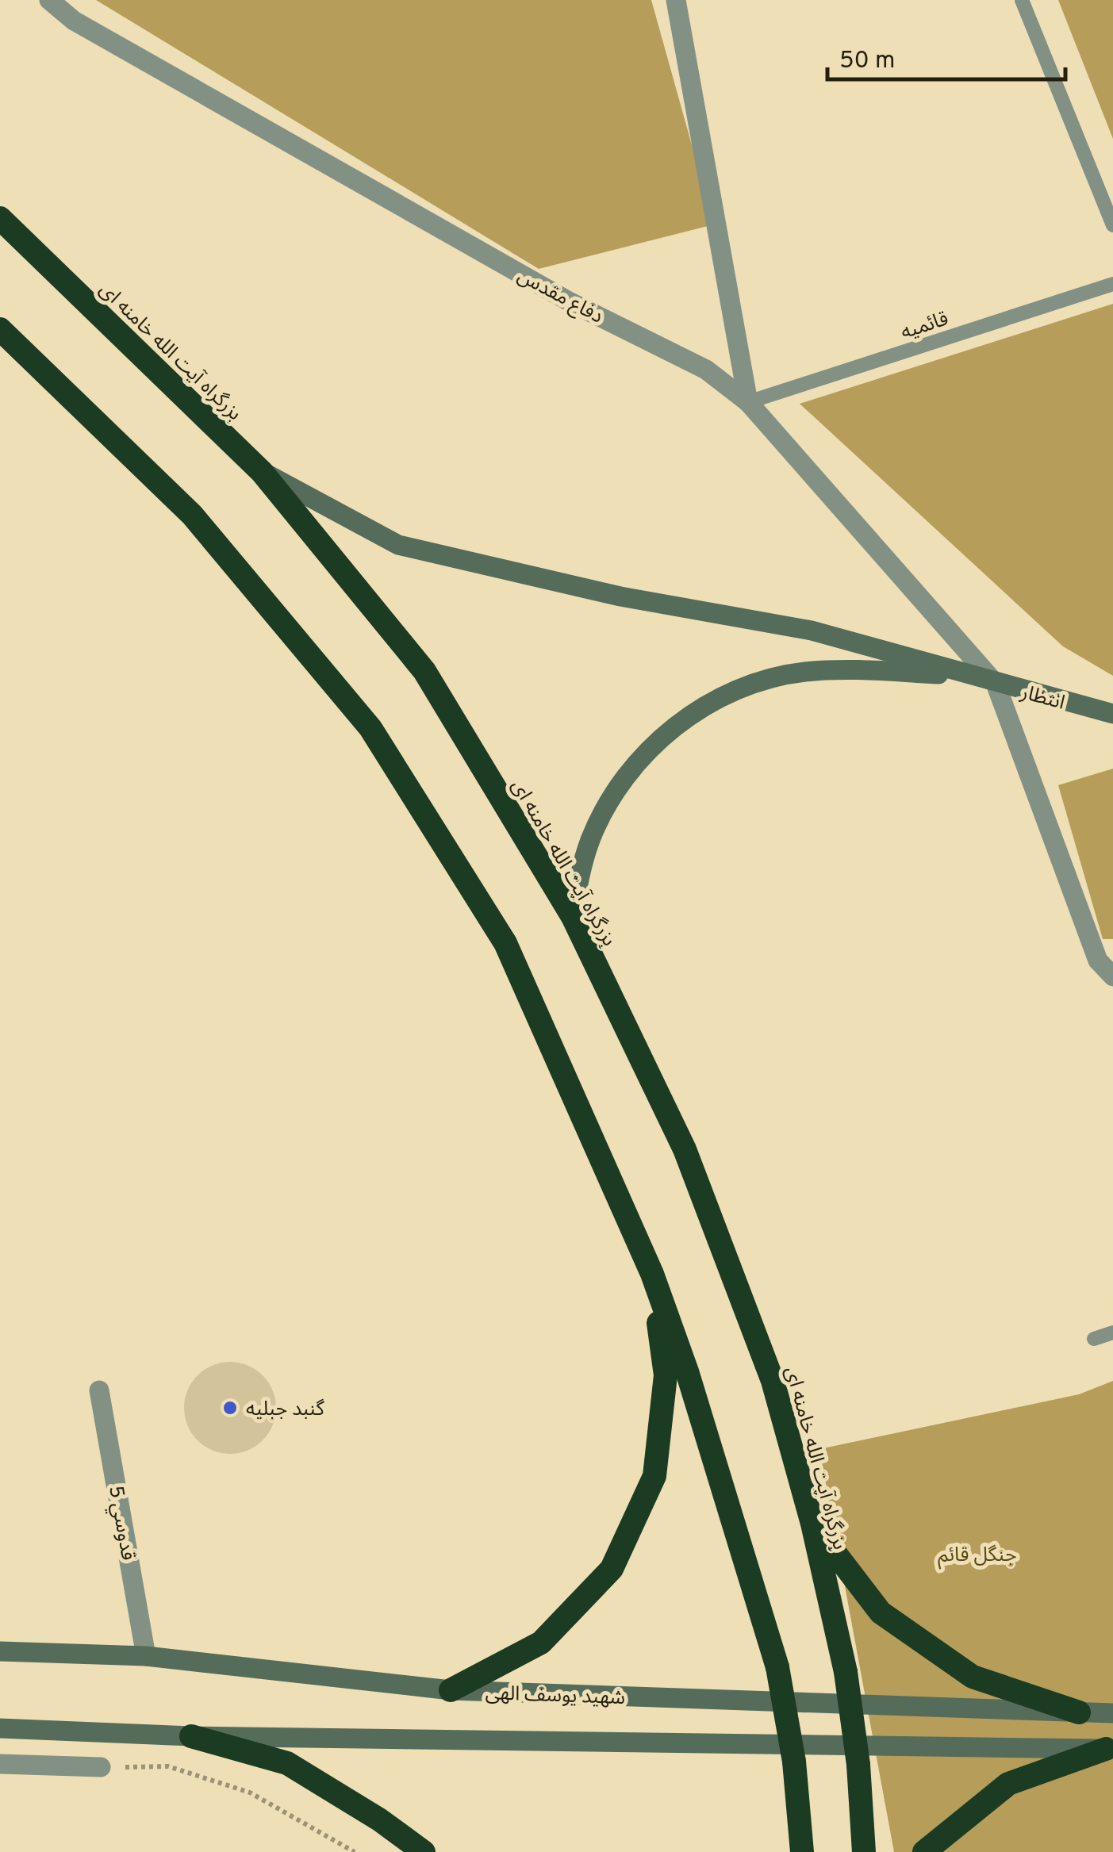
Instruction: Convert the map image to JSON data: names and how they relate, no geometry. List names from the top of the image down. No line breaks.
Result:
{"streets":{"highway":["بزرگراه آیت الله خامنه ای"],"street":["دفاع مقدس","انتظار","قدوسي 5","شهید یوسف الهی"],"lane":["قائمیه"]},"crossings":[["دفاع مقدس","قائمیه"],["دفاع مقدس","انتظار"],["قدوسي 5","شهید یوسف الهی"]],"parks":["جنگل قائم"],"places":["گنبد جبلیه"],"scale_bar":"50 m"}
